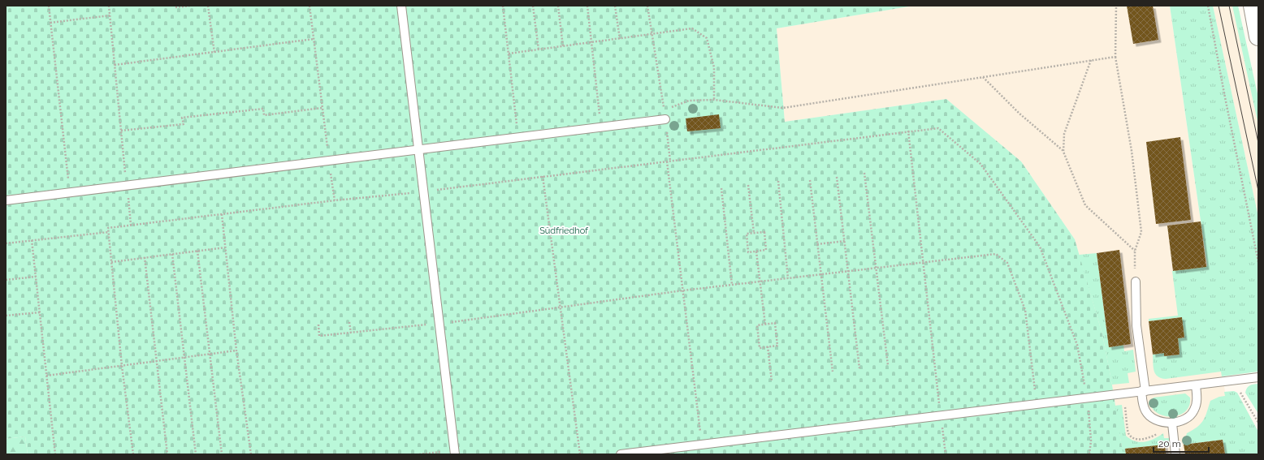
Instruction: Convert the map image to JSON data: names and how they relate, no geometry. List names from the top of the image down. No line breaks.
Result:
{"parks":["Südfriedhof"],"scale_bar":"20 m"}
